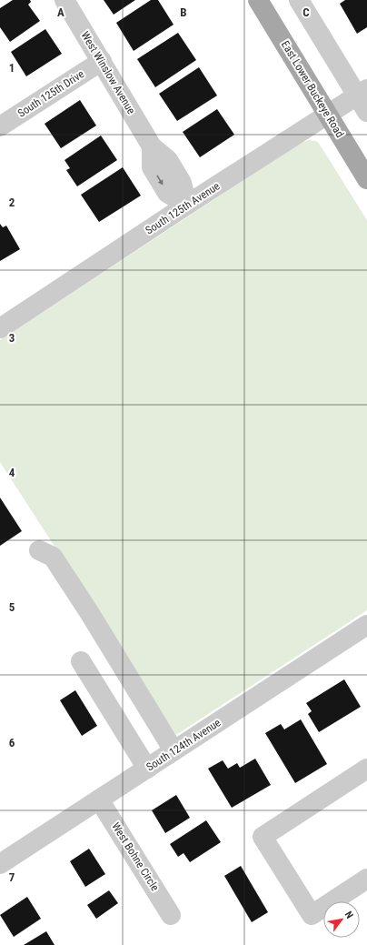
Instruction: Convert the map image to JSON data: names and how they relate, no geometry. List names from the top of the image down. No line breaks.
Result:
{"streets":{"main road":["East Lower Buckeye Road"],"street":["West Winslow Avenue","South 125th Drive","South 125th Avenue","South 124th Avenue","West Bohne Circle"]},"crossings":[["West Winslow Avenue","South 125th Drive"],["West Winslow Avenue","South 125th Avenue"],["East Lower Buckeye Road","South 125th Avenue"],["South 124th Avenue","West Bohne Circle"]],"north":"top right","grid":{"columns":["A","B","C"],"rows":["1","2","3","4","5","6","7"]}}
